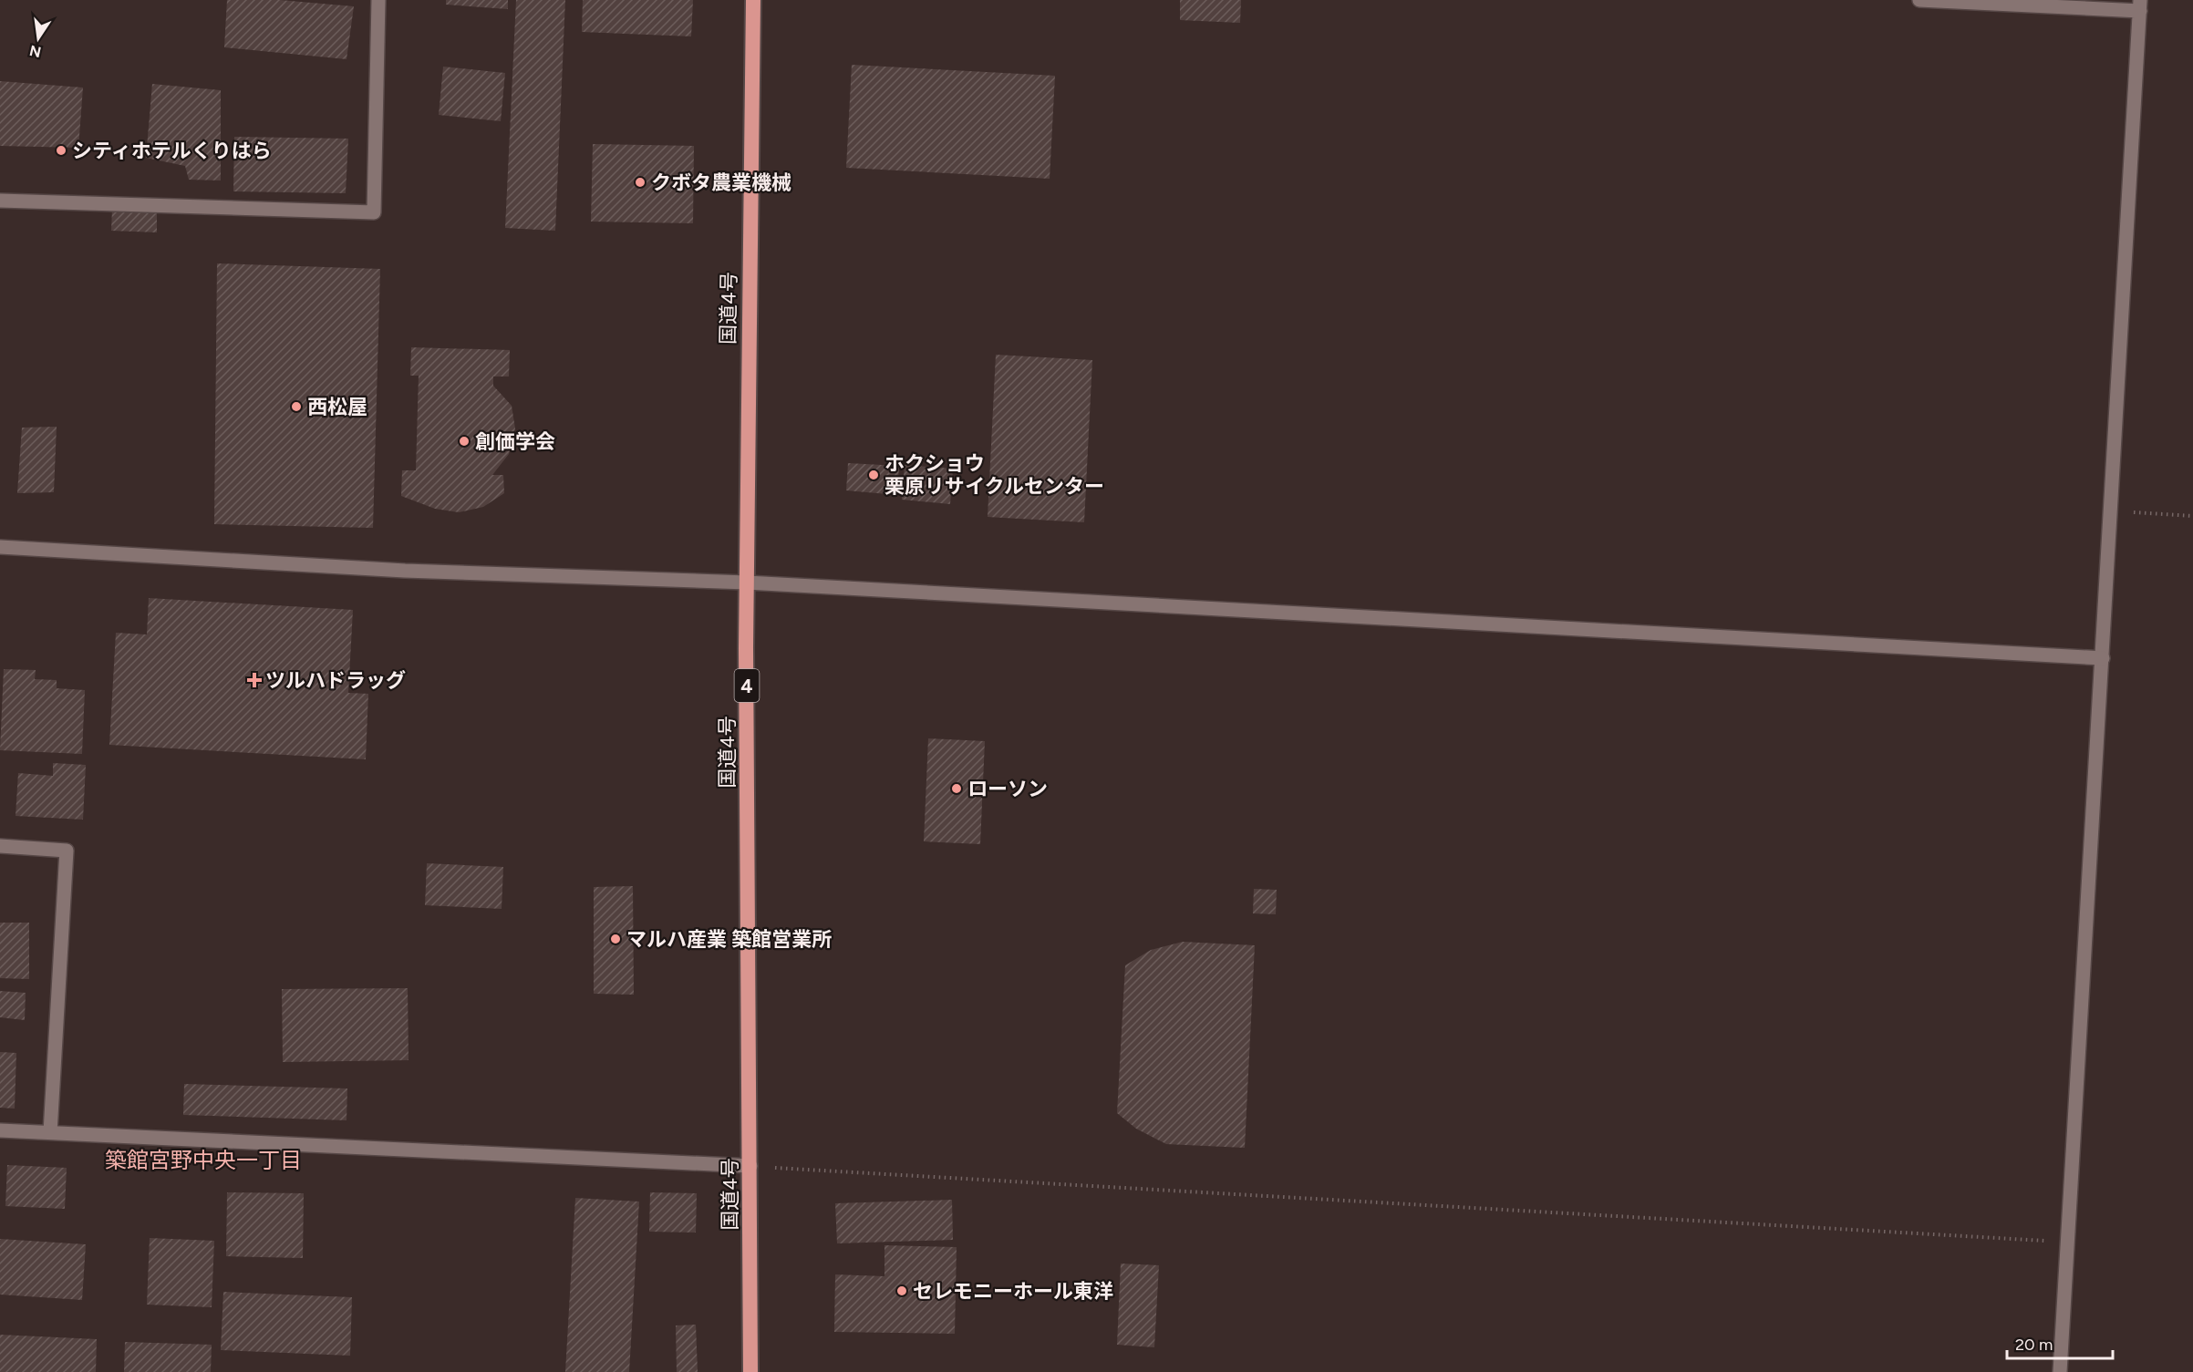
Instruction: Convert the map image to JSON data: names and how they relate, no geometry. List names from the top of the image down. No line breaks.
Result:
{"streets":{"highway":["国道4号","4"]},"districts":["築館宮野中央一丁目"],"places":{"other":["シティホテルくりはら","クボタ農業機械","西松屋","創価学会","ホクショウ 栗原リサイクルセンター","ローソン","マルハ産業 築館営業所","セレモニーホール東洋"],"health":["ツルハドラッグ"]},"scale_bar":"20 m","north":"bottom"}
